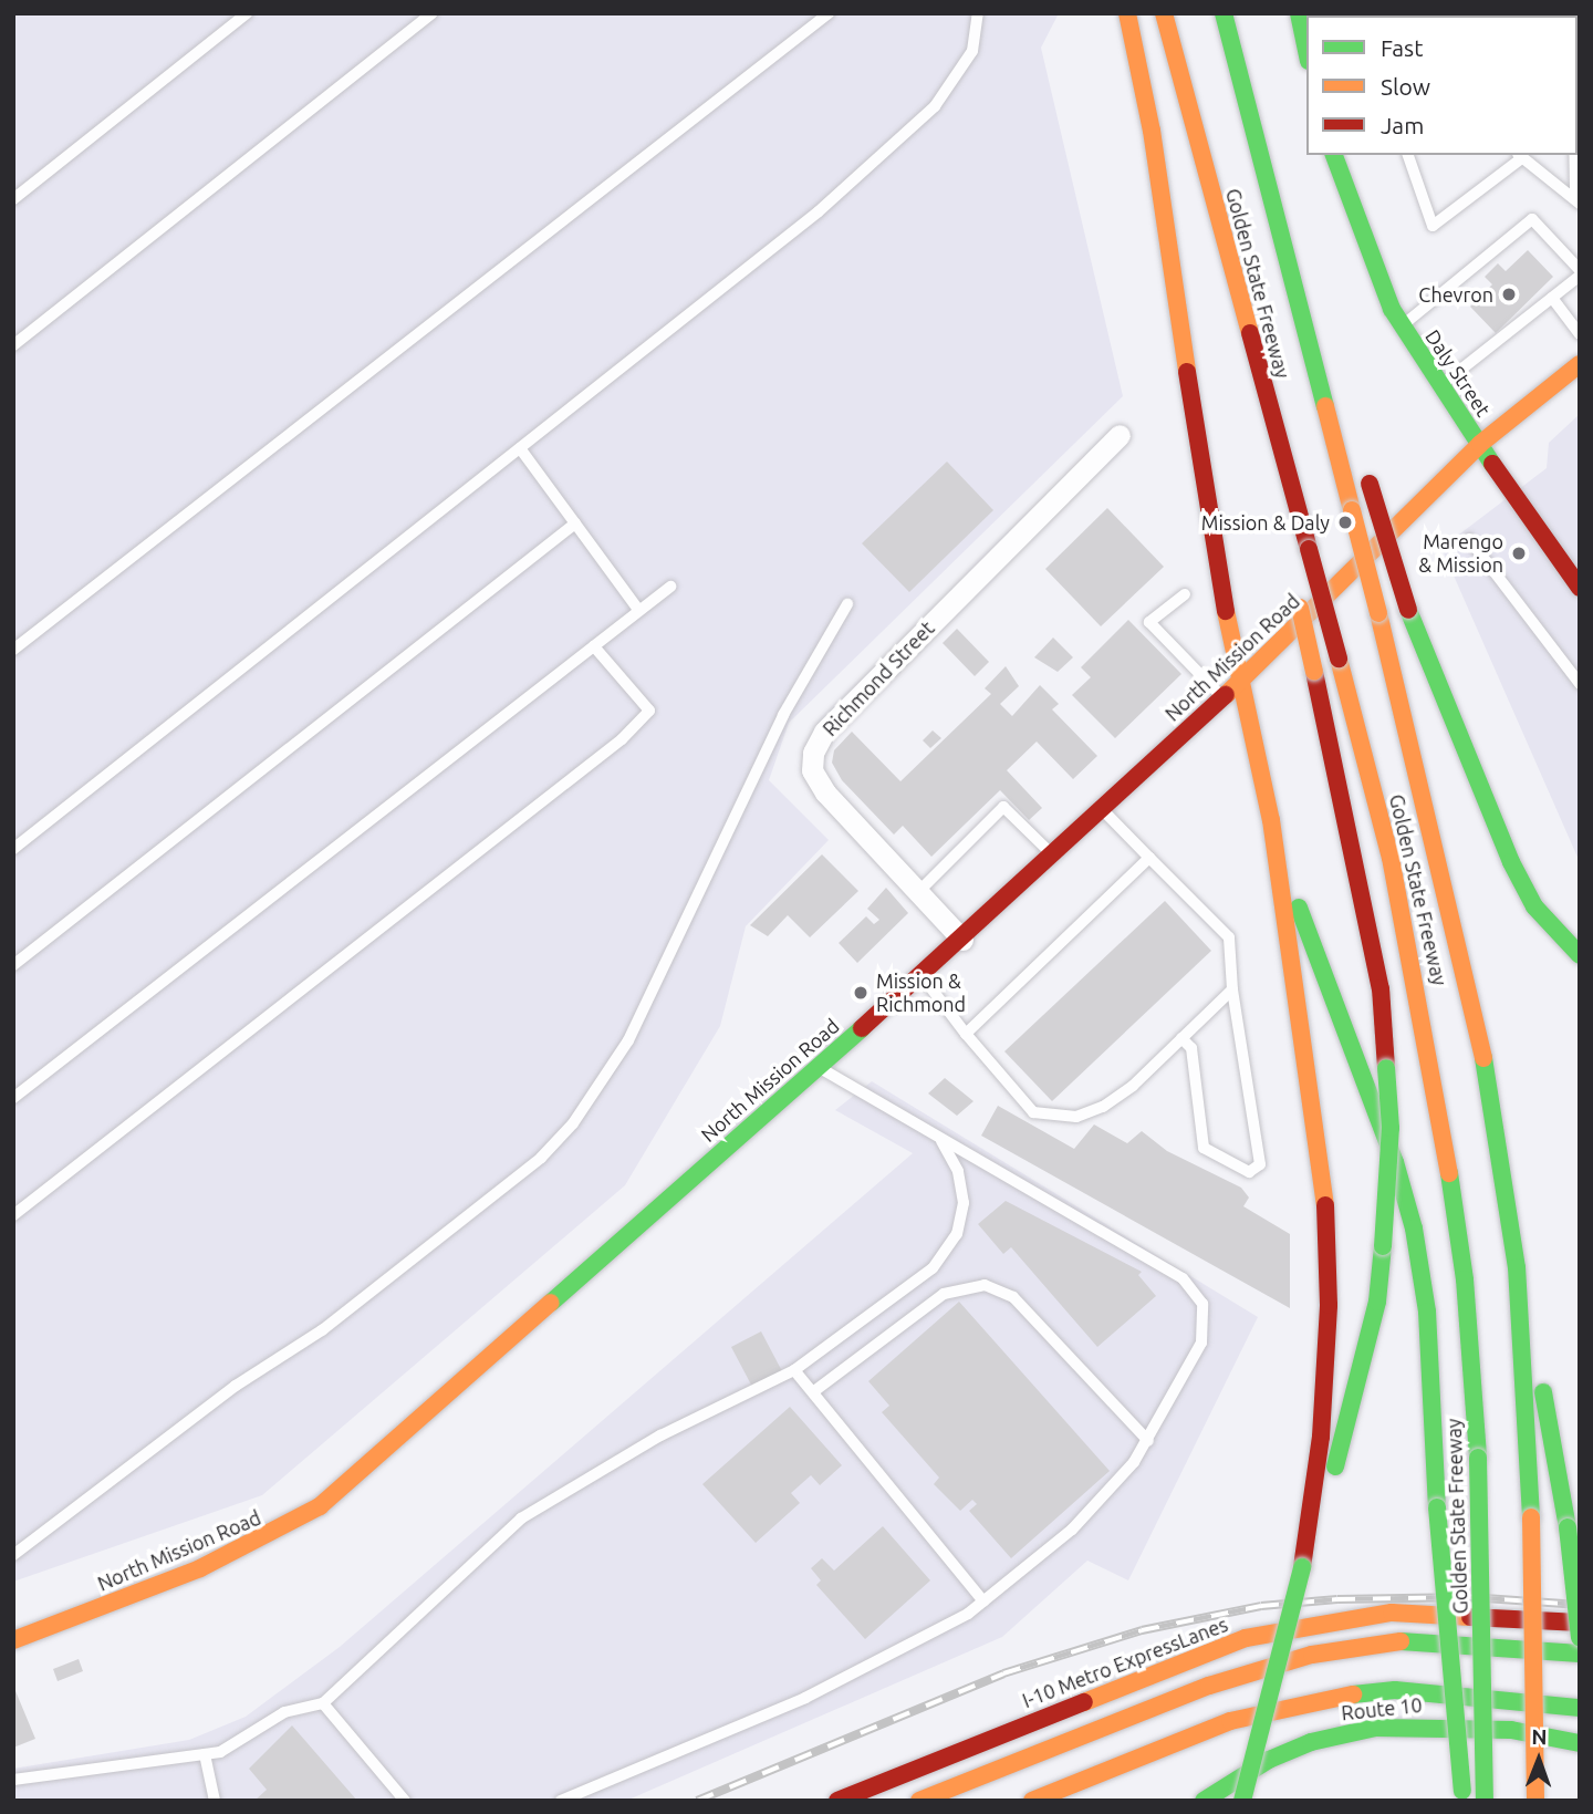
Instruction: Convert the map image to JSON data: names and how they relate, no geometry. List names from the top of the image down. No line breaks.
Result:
{"streets":{"main road":["Golden State Freeway","Daly Street","North Mission Road","I-10 Metro ExpressLanes","Route 10"],"street":["Richmond Street"]},"crossings":[["Daly Street","North Mission Road"],["North Mission Road","Richmond Street"]],"places":["Chevron","Mission & Daly","Marengo & Mission","Mission & Richmond"],"legend":["Fast","Slow","Jam"],"north":"top"}
